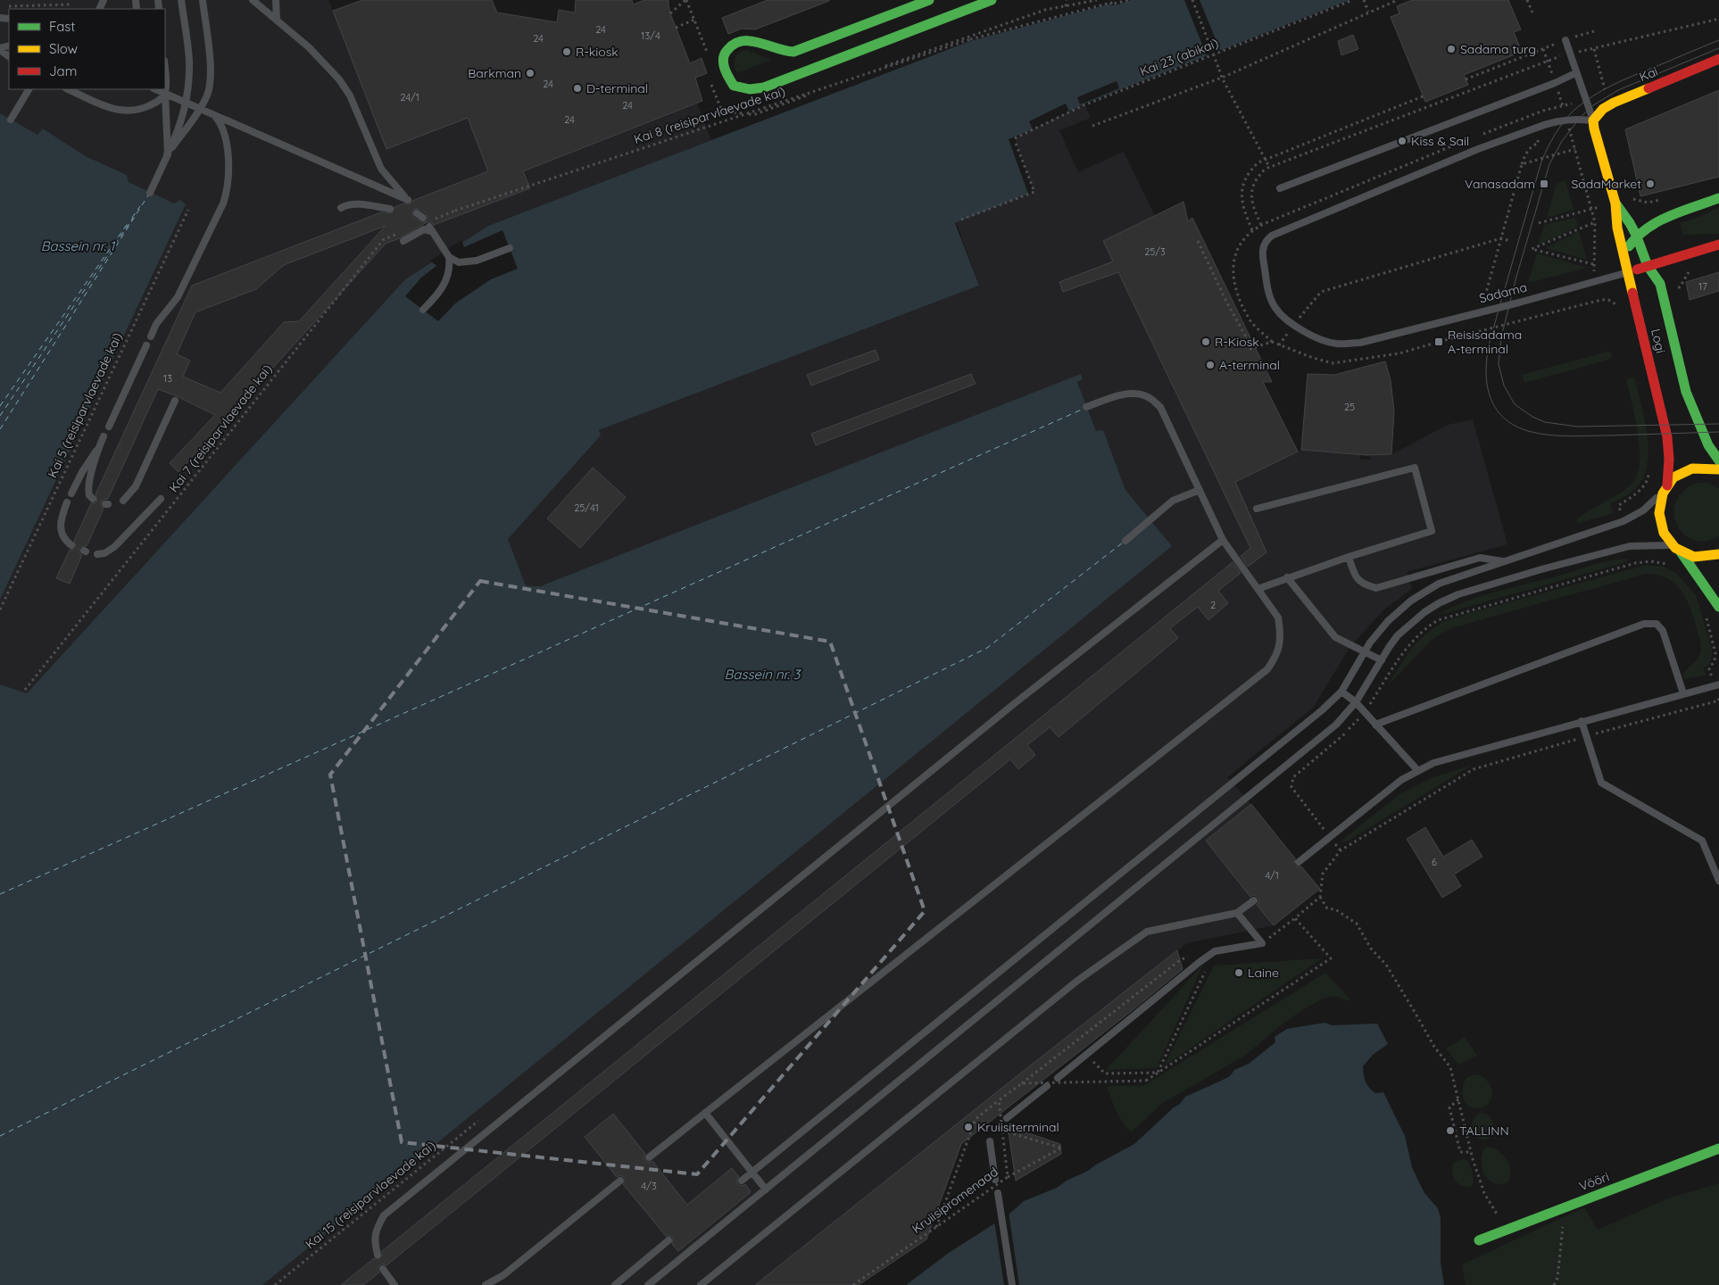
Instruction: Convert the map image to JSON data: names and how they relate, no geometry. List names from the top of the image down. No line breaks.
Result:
{"streets":{"street":["Kai","Sadama","Logi","Vööri"],"path":["Kai 23 (abikai)","Kai 8 (reisiparvlaevade kai)","Kai 5 (reisiparvlaevade kai)","Kai 7 (reisiparvlaevade kai)","Kai 15 (reisiparvlaevade kai)","Kruiisipromenaad"]},"crossings":[["Kai","Logi"],["Sadama","Logi"]],"water":["Bassein nr. 1","Bassein nr. 3"],"places":{"other":["Sadama turg","R-kiosk","Barkman","D-terminal","Kiss & Sail","SadaMarket","R-Kiosk","A-terminal","Laine","Kruiisiterminal","TALLINN"],"transit":["Vanasadam","Reisisadama A-terminal"]},"house_numbers":["24","13/4","24","24","24/1","24","24","25/3","17","13","25","25/41","2","6","4/1","4/3"],"legend":["Fast","Slow","Jam"]}
